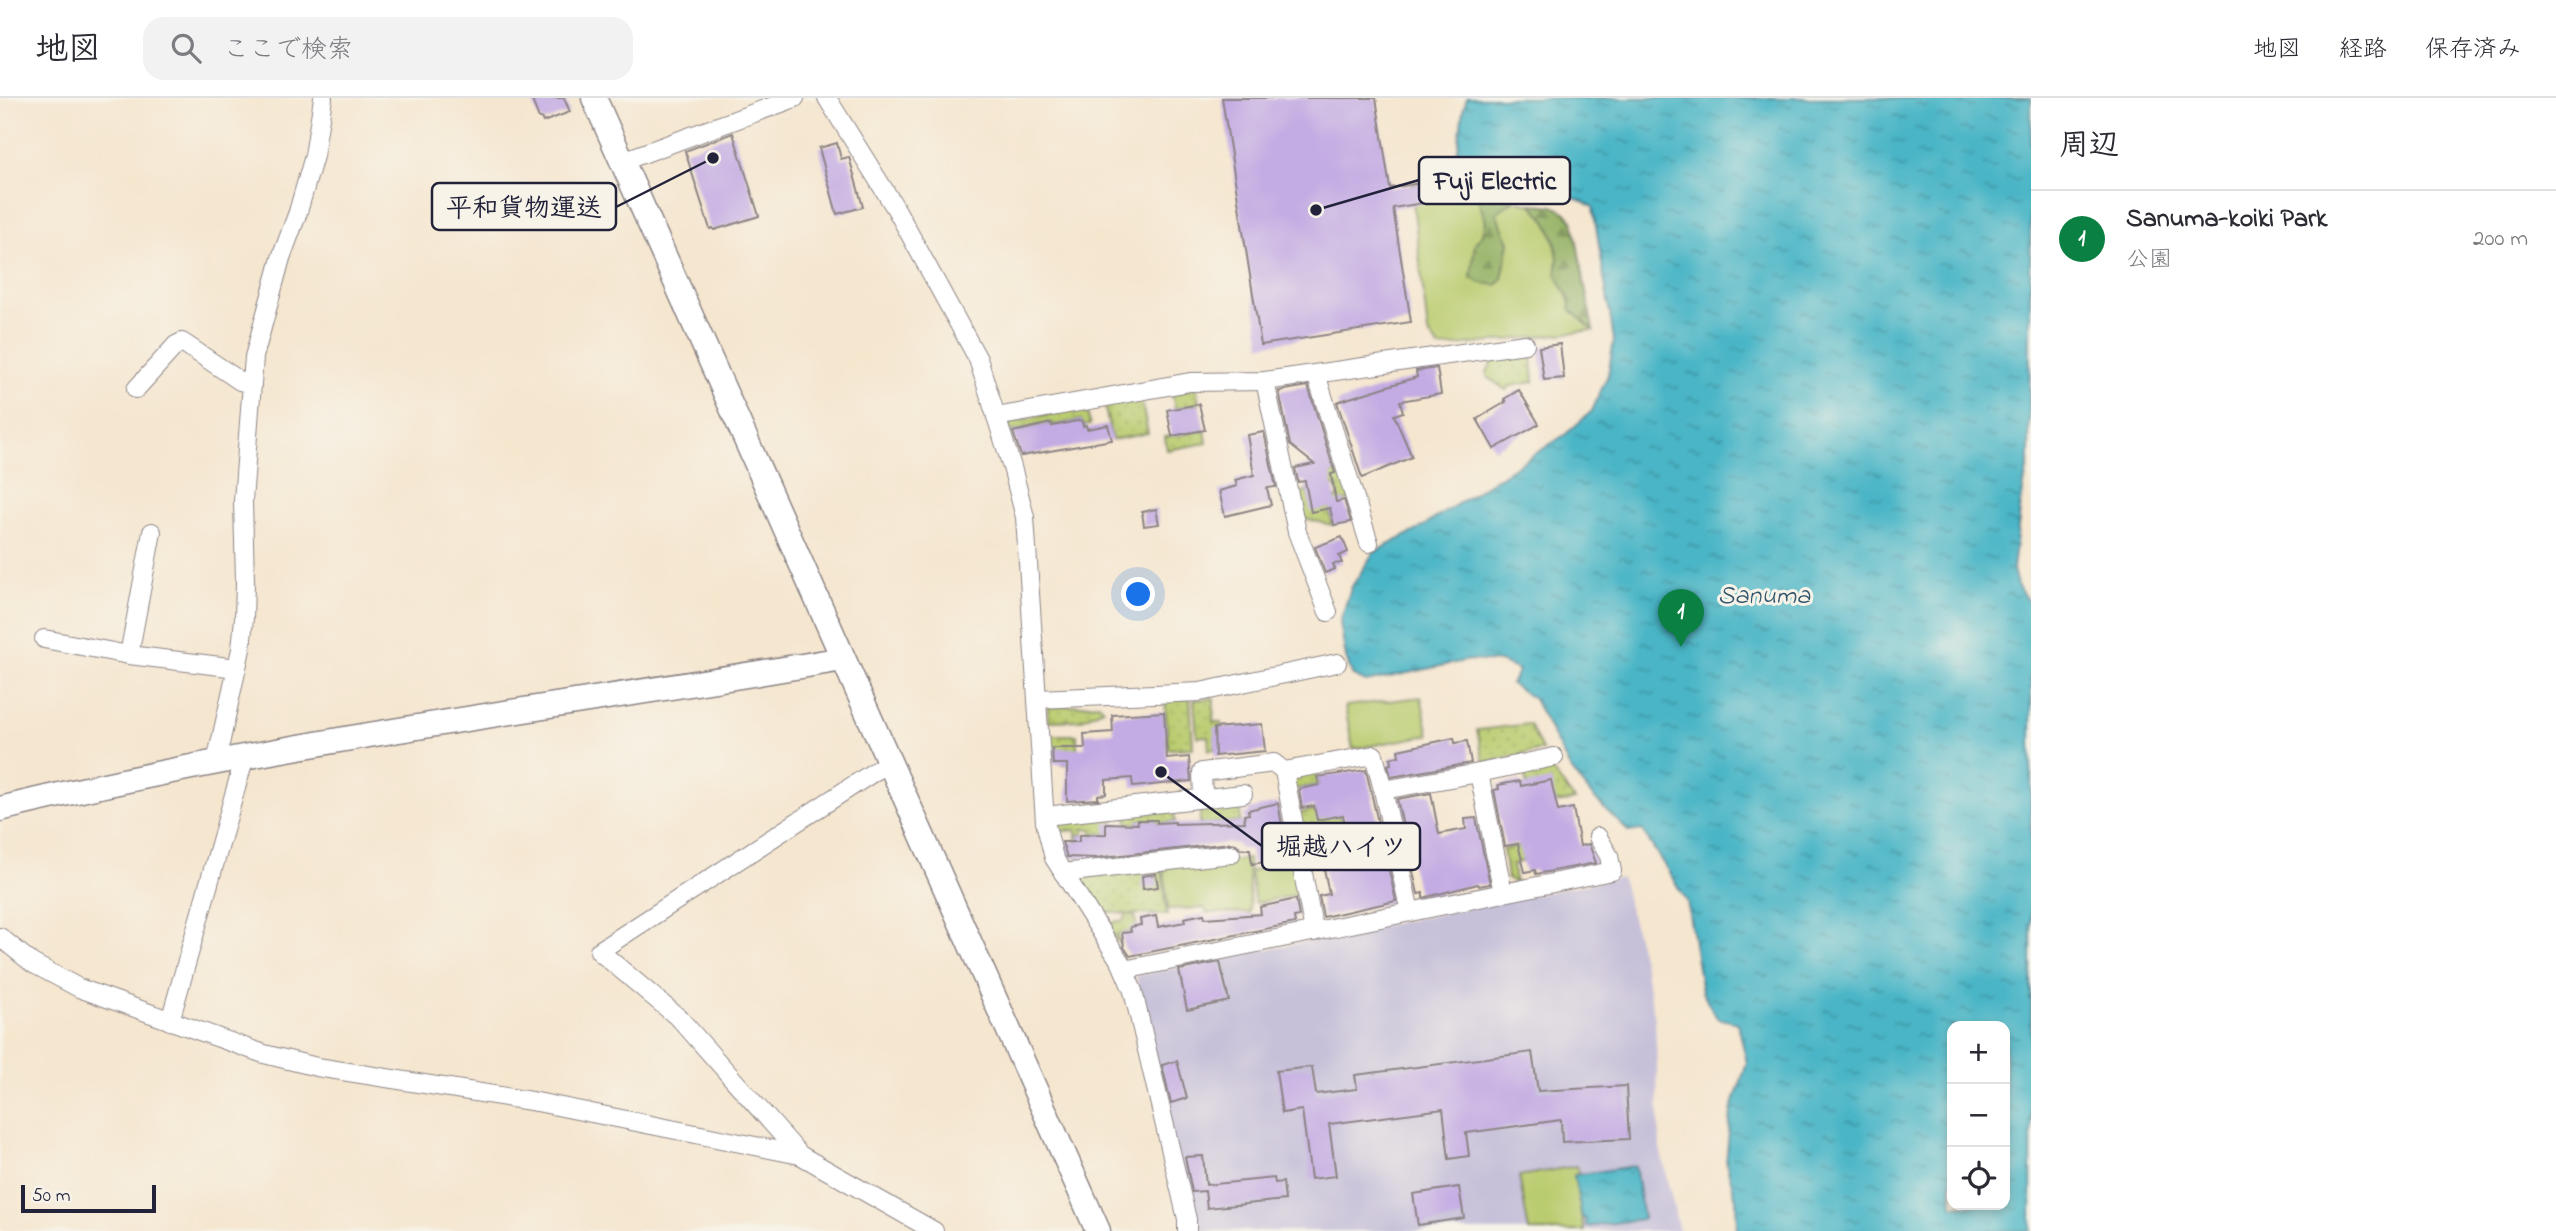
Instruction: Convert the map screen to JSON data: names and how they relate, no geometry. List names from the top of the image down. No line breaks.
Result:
{"water":["Sanuma"],"places":["平和貨物運送","Fuji Electric","堀越ハイツ"],"scale_bar":"50 m","page":{"header":"地図","search":"ここで検索","nav":["地図","経路","保存済み"],"heading":"周辺","list":[{"mark":"1","name":"Sanuma-koiki Park","note":"公園","value":"200 m"}],"pins":"1","map_buttons":["+","−"],"scale":"50 m"}}
